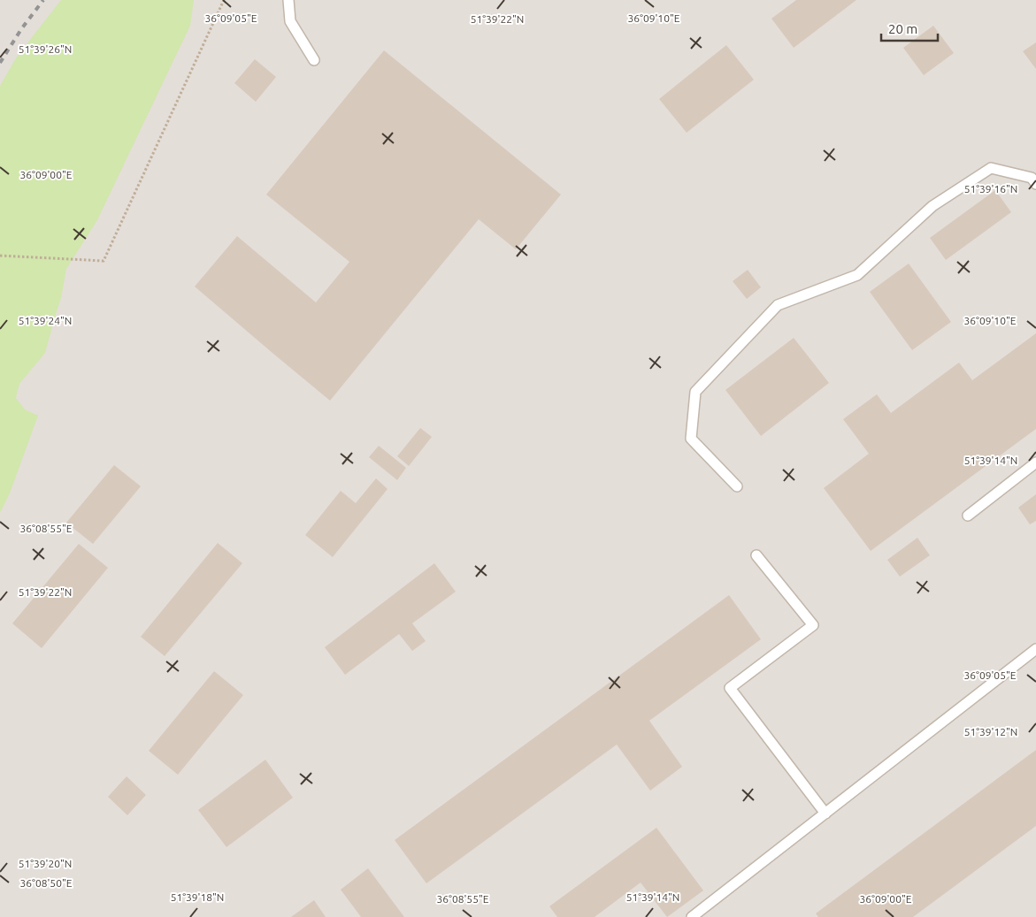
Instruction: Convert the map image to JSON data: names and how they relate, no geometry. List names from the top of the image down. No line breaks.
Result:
{"scale_bar":"20 m","coordinates":["36°09'05\"E","36°09'10\"E","51°39'22\"N","51°39'26\"N","36°09'00\"E","51°39'16\"N","51°39'24\"N","51°39'14\"N","36°08'55\"E","51°39'12\"N","51°39'20\"N","36°08'50\"E","51°39'18\"N"]}
